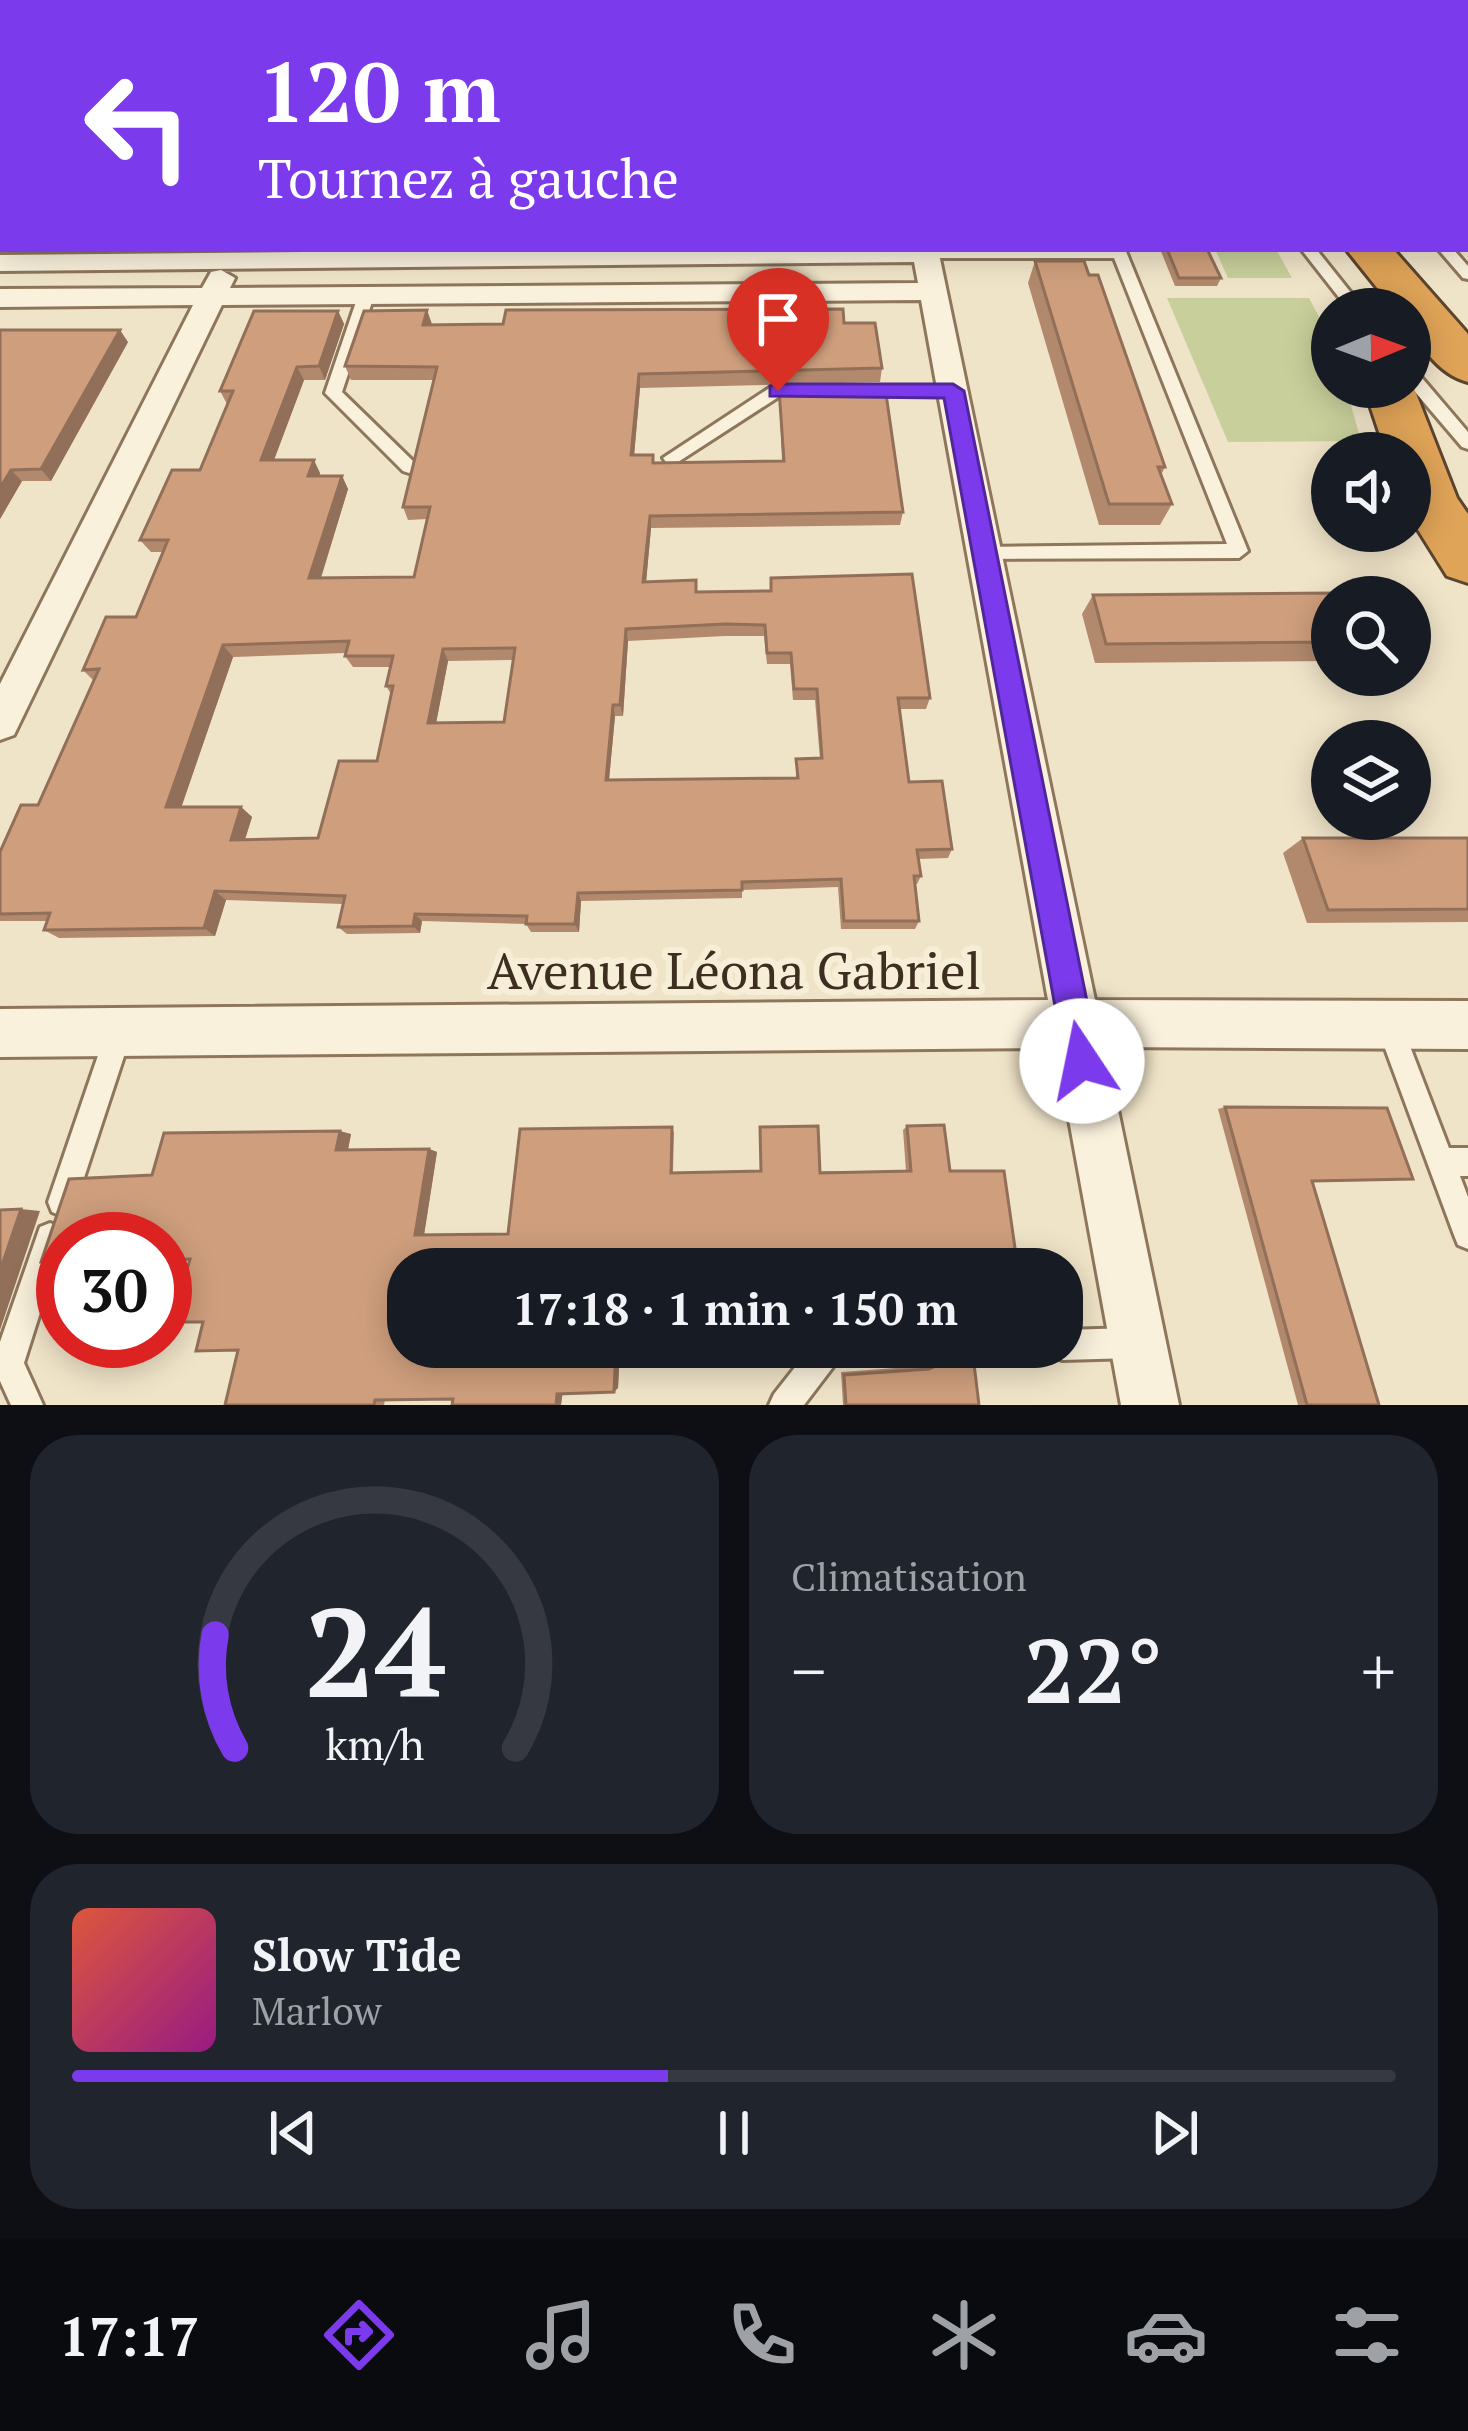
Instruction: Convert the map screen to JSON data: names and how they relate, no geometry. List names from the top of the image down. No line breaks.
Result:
{"streets":{"street":["Avenue Léona Gabriel"]},"north":"right","page":{"turn":["120 m","Tournez à gauche"],"limit":"30","trip":"17:18 · 1 min · 150 m","tile":"Climatisation","heat":["−","22°","+"],"song":["Slow Tide","Marlow"],"tabs":"17:17","gauge":["24","km/h"]}}
